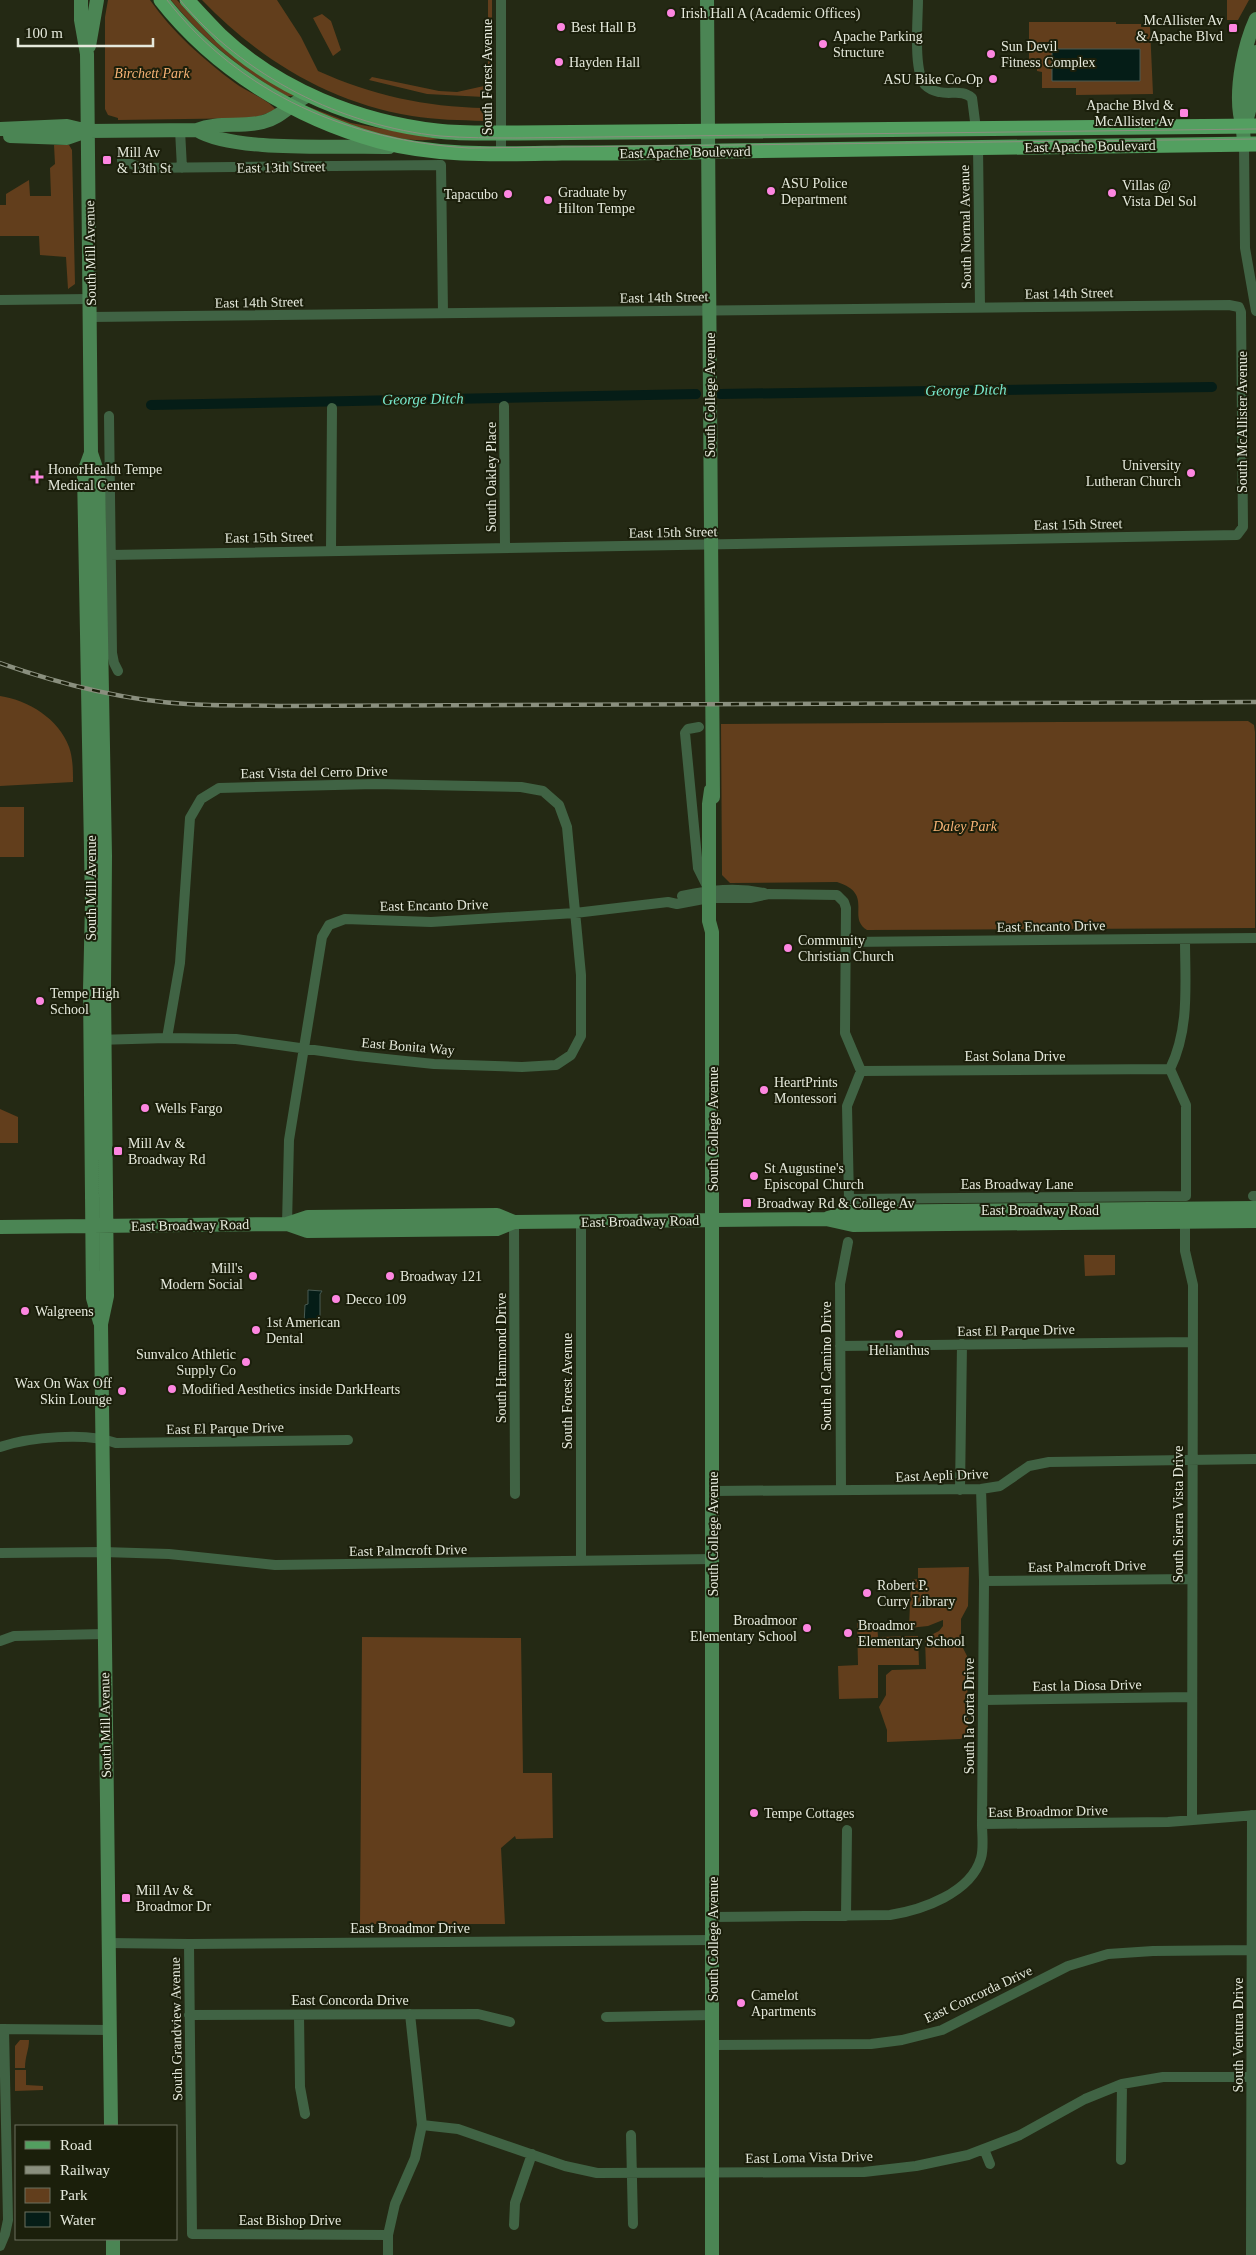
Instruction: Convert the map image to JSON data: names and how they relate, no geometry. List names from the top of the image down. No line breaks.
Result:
{"streets":{"main road":["East Apache Boulevard","East 13th Street","South Mill Avenue","South College Avenue","East Broadway Road"],"street":["South Forest Avenue","South Normal Avenue","East 14th Street","South McAllister Avenue","South Oakley Place","East 15th Street","East Vista del Cerro Drive","East Encanto Drive","East Bonita Way","East Solana Drive","Eas Broadway Lane","East El Parque Drive","South Hammond Drive","South el Camino Drive","East Aepli Drive","South Sierra Vista Drive","East Palmcroft Drive","East la Diosa Drive","South la Corta Drive","East Broadmor Drive","East Concorda Drive","South Grandview Avenue","South Ventura Drive","East Loma Vista Drive","East Bishop Drive"]},"crossings":[["South Forest Avenue","East Apache Boulevard"],["South Forest Avenue","East Broadway Road"],["South Forest Avenue","East Palmcroft Drive"],["East Apache Boulevard","East 13th Street"],["East Apache Boulevard","South Normal Avenue"],["East Apache Boulevard","South College Avenue"],["East 13th Street","South Mill Avenue"],["East 13th Street","East 14th Street"],["South Normal Avenue","East 14th Street"],["South Mill Avenue","East 14th Street"],["South Mill Avenue","East Bonita Way"],["South Mill Avenue","East Broadway Road"],["South Mill Avenue","East El Parque Drive"],["South Mill Avenue","East Palmcroft Drive"],["South Mill Avenue","East Broadmor Drive"],["East 14th Street","South College Avenue"],["East 14th Street","South McAllister Avenue"],["South College Avenue","East 15th Street"],["South College Avenue","East Encanto Drive"],["South College Avenue","East Broadway Road"],["South College Avenue","East Aepli Drive"],["South College Avenue","East Palmcroft Drive"],["South College Avenue","East Broadmor Drive"],["South College Avenue","East Concorda Drive"],["South College Avenue","East Loma Vista Drive"],["South McAllister Avenue","East 15th Street"],["South Oakley Place","East 15th Street"],["East Vista del Cerro Drive","East Encanto Drive"],["East Vista del Cerro Drive","East Bonita Way"],["East Encanto Drive","East Bonita Way"],["East Encanto Drive","East Broadway Road"],["East Solana Drive","Eas Broadway Lane"],["East Solana Drive","South Sierra Vista Drive"],["Eas Broadway Lane","East Broadway Road"],["Eas Broadway Lane","South Sierra Vista Drive"],["East Broadway Road","South Hammond Drive"],["East Broadway Road","South Sierra Vista Drive"],["East El Parque Drive","South el Camino Drive"],["East El Parque Drive","South Sierra Vista Drive"],["South el Camino Drive","East Aepli Drive"],["East Aepli Drive","South Sierra Vista Drive"],["East Aepli Drive","South la Corta Drive"],["South Sierra Vista Drive","East Palmcroft Drive"],["South Sierra Vista Drive","East la Diosa Drive"],["South Sierra Vista Drive","East Broadmor Drive"],["East Palmcroft Drive","South la Corta Drive"],["East la Diosa Drive","South la Corta Drive"],["South la Corta Drive","East Broadmor Drive"],["East Broadmor Drive","South Grandview Avenue"],["East Broadmor Drive","South Ventura Drive"],["East Concorda Drive","South Grandview Avenue"],["East Concorda Drive","South Ventura Drive"],["South Grandview Avenue","East Bishop Drive"],["South Ventura Drive","East Loma Vista Drive"]],"water":["George Ditch"],"parks":["Birchett Park","Daley Park"],"places":{"other":["Irish Hall A (Academic Offices)","Best Hall B","Apache Parking Structure","Sun Devil Fitness Complex","Hayden Hall","ASU Bike Co-Op","ASU Police Department","Villas @ Vista Del Sol","Tapacubo","Graduate by Hilton Tempe","University Lutheran Church","Community Christian Church","Tempe High School","HeartPrints Montessori","Wells Fargo","St Augustine's Episcopal Church","Mill's Modern Social","Broadway 121","Decco 109","Walgreens","1st American Dental","Helianthus","Sunvalco Athletic Supply Co","Modified Aesthetics inside DarkHearts","Wax On Wax Off Skin Lounge","Robert P. Curry Library","Broadmoor Elementary School","Broadmor Elementary School","Tempe Cottages","Camelot Apartments"],"transit":["McAllister Av & Apache Blvd","Apache Blvd & McAllister Av","Mill Av & 13th St","Mill Av & Broadway Rd","Broadway Rd & College Av","Mill Av & Broadmor Dr"],"health":["HonorHealth Tempe Medical Center"]},"legend":["Road","Railway","Park","Water"],"scale_bar":"100 m"}
